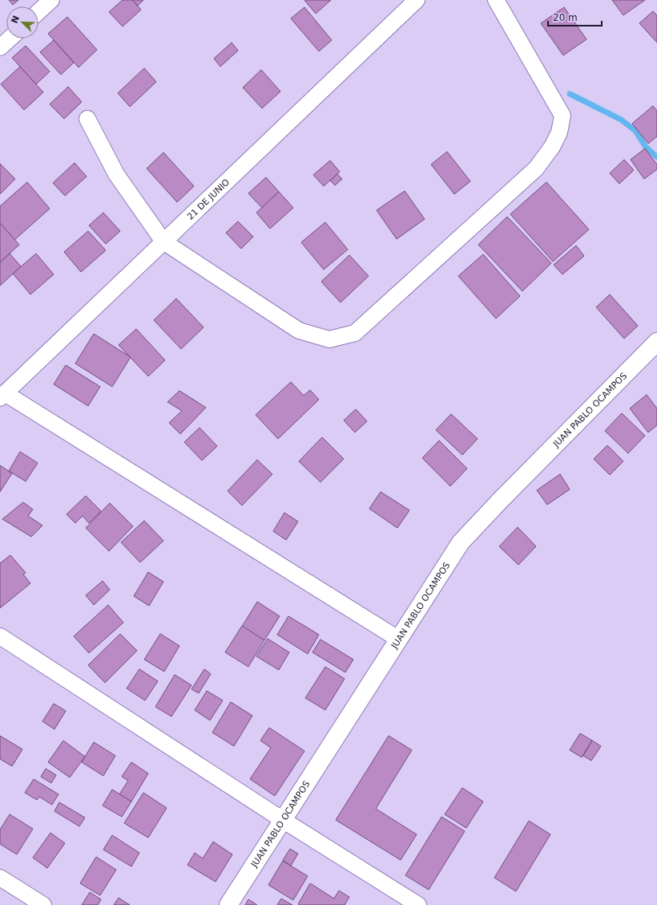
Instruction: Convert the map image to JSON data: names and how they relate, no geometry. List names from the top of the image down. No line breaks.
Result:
{"streets":{"street":["21 DE JUNIO","JUAN PABLO OCAMPOS"]},"scale_bar":"20 m","north":"top left"}
